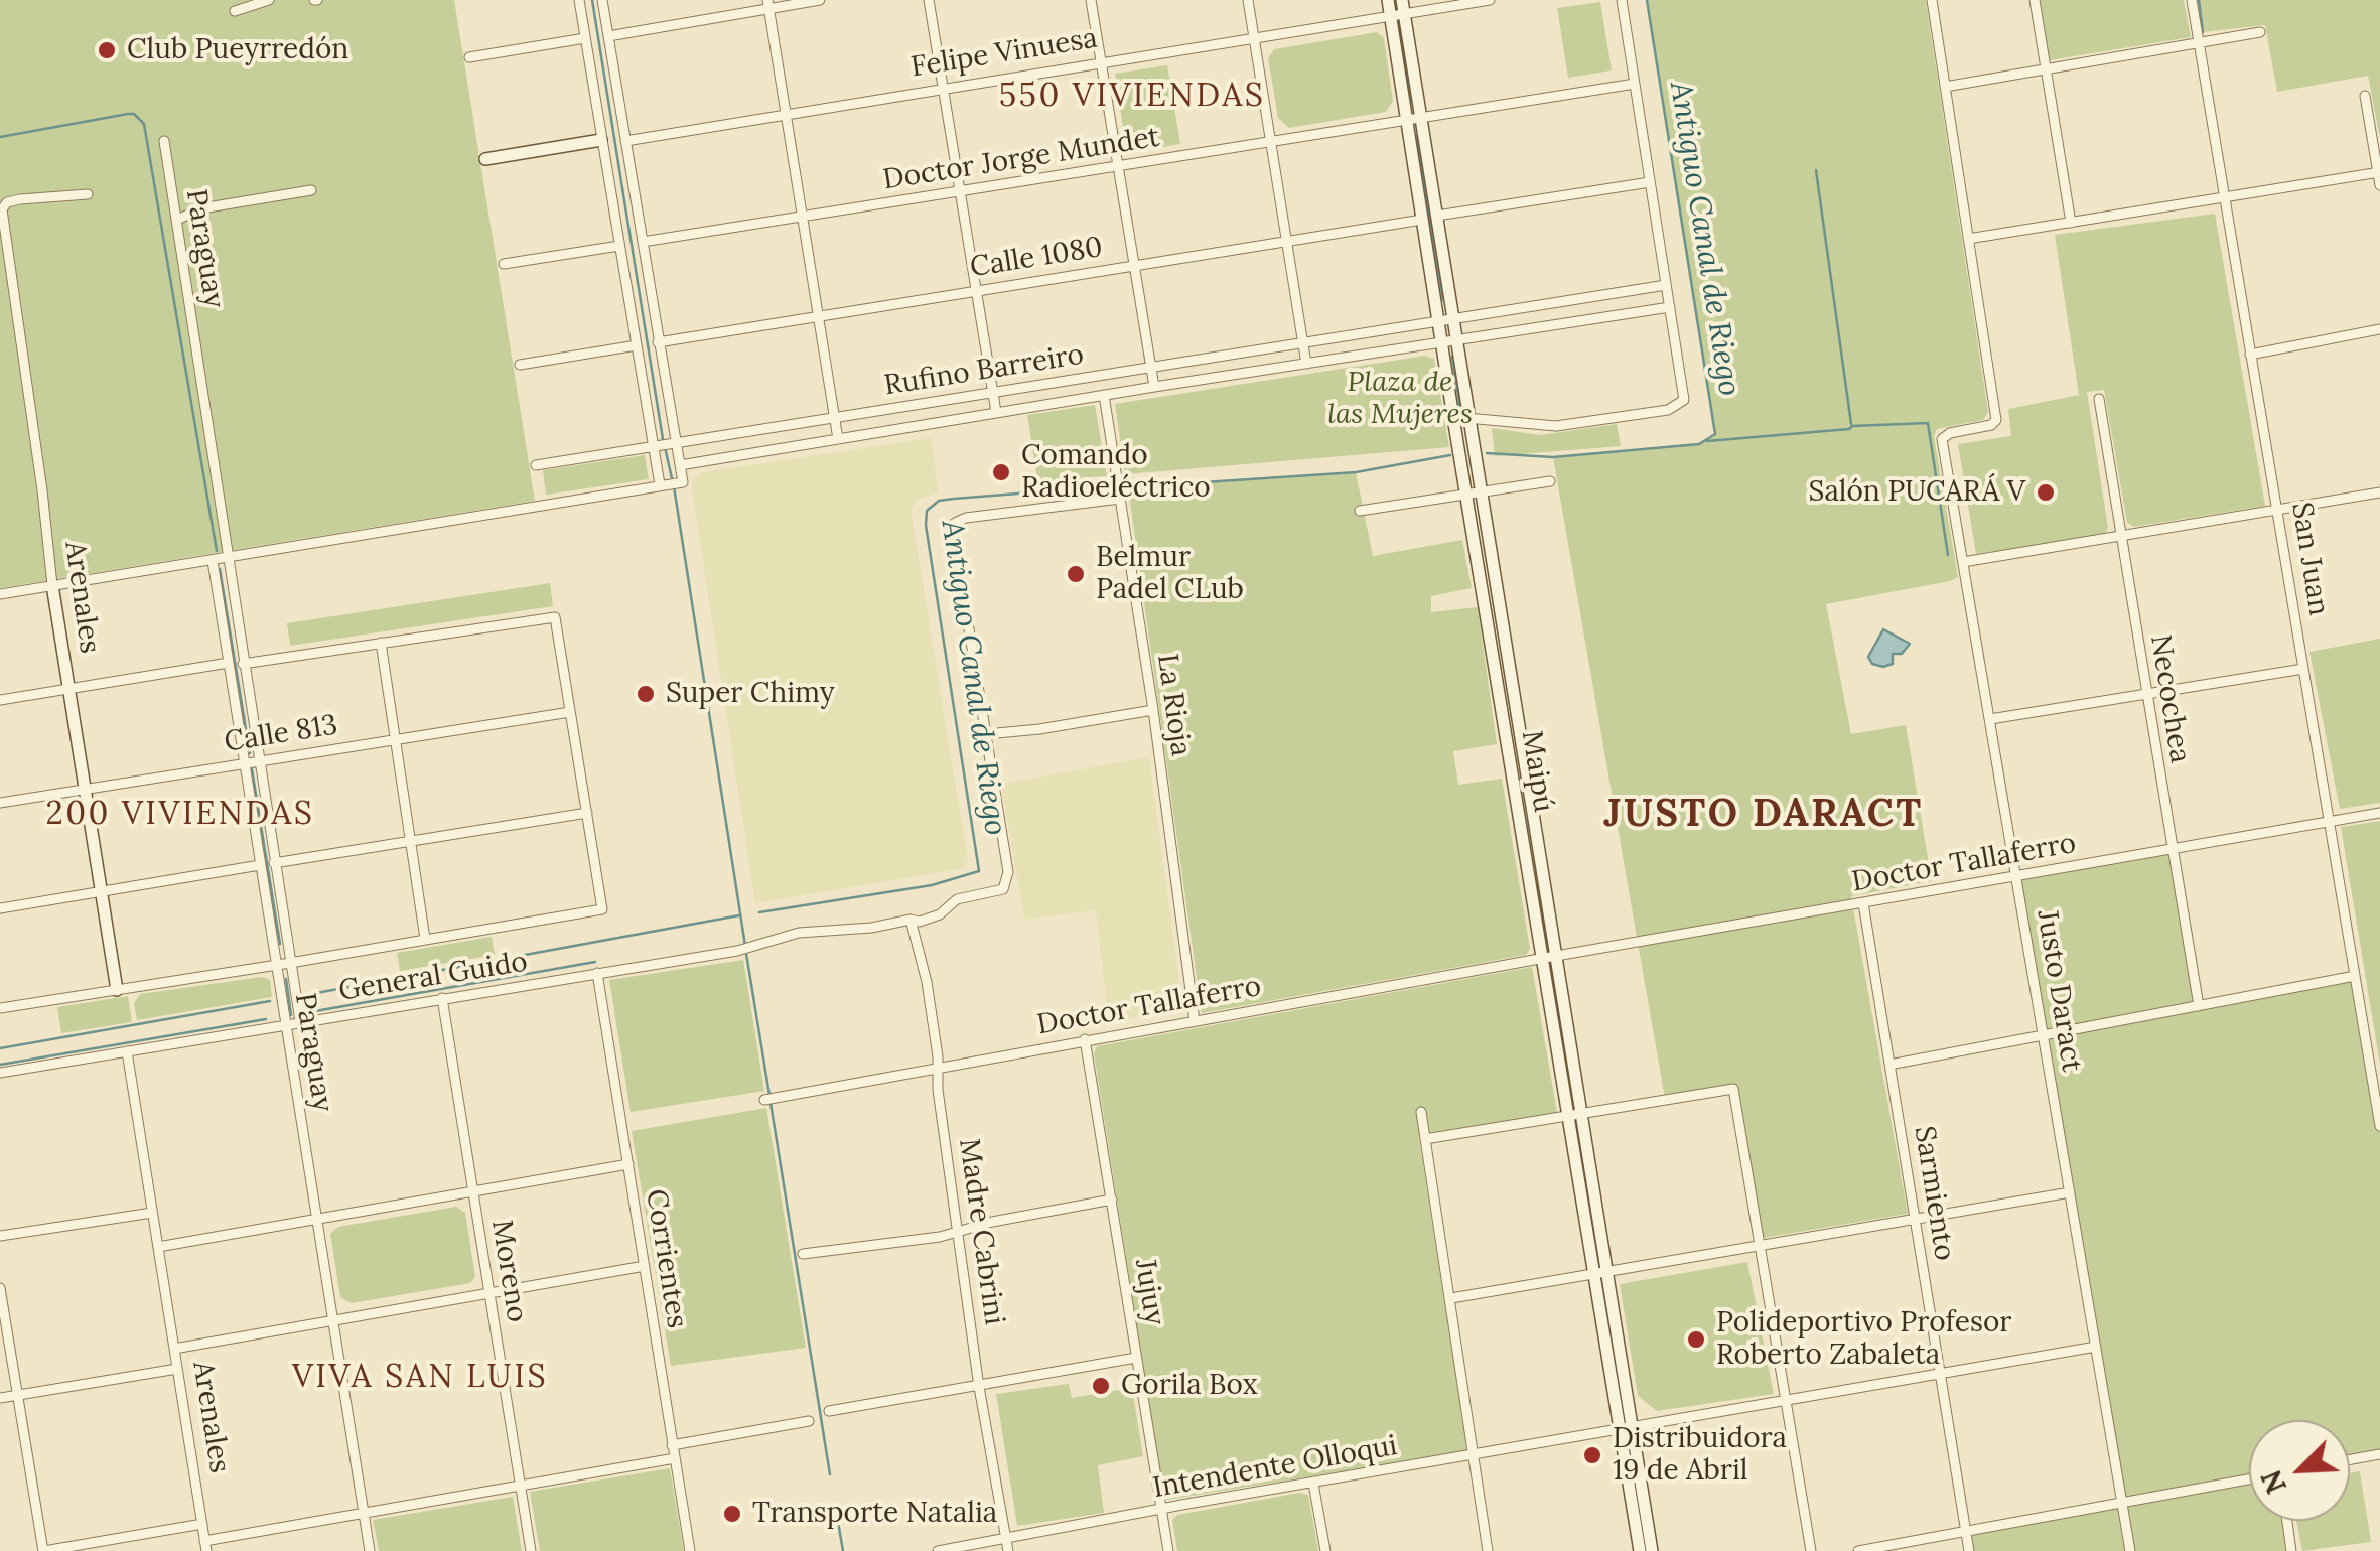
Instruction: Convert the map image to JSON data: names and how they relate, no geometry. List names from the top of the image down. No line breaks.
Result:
{"streets":{"street":["Felipe Vinuesa","Doctor Jorge Mundet","Paraguay","Calle 1080","Rufino Barreiro","San Juan","Arenales","Necochea","La Rioja","Calle 813","Maipú","Doctor Tallaferro","General Guido","Justo Daract","Sarmiento","Madre Cabrini","Corrientes","Moreno","Jujuy","Intendente Olloqui"]},"crossings":[["Felipe Vinuesa","Maipú"],["Doctor Jorge Mundet","Maipú"],["Paraguay","Calle 813"],["Paraguay","General Guido"],["Calle 1080","Maipú"],["Rufino Barreiro","La Rioja"],["Rufino Barreiro","Maipú"],["San Juan","Doctor Tallaferro"],["Arenales","Calle 813"],["Arenales","General Guido"],["Necochea","Doctor Tallaferro"],["La Rioja","Doctor Tallaferro"],["Maipú","Doctor Tallaferro"],["Maipú","Intendente Olloqui"],["Doctor Tallaferro","Justo Daract"],["Doctor Tallaferro","Sarmiento"],["Doctor Tallaferro","Madre Cabrini"],["Doctor Tallaferro","Jujuy"],["General Guido","Madre Cabrini"],["General Guido","Corrientes"],["General Guido","Moreno"],["Justo Daract","Intendente Olloqui"],["Sarmiento","Intendente Olloqui"],["Madre Cabrini","Intendente Olloqui"],["Jujuy","Intendente Olloqui"]],"districts":["550 VIVIENDAS","200 VIVIENDAS","JUSTO DARACT","VIVA SAN LUIS"],"water":["Antiguo Canal de Riego"],"parks":["Plaza de las Mujeres"],"places":["Club Pueyrredón","Comando Radioeléctrico","Salón PUCARÁ V","Belmur Padel CLub","Super Chimy","Polideportivo Profesor Roberto Zabaleta","Gorila Box","Distribuidora 19 de Abril","Transporte Natalia"],"north":"bottom left"}
